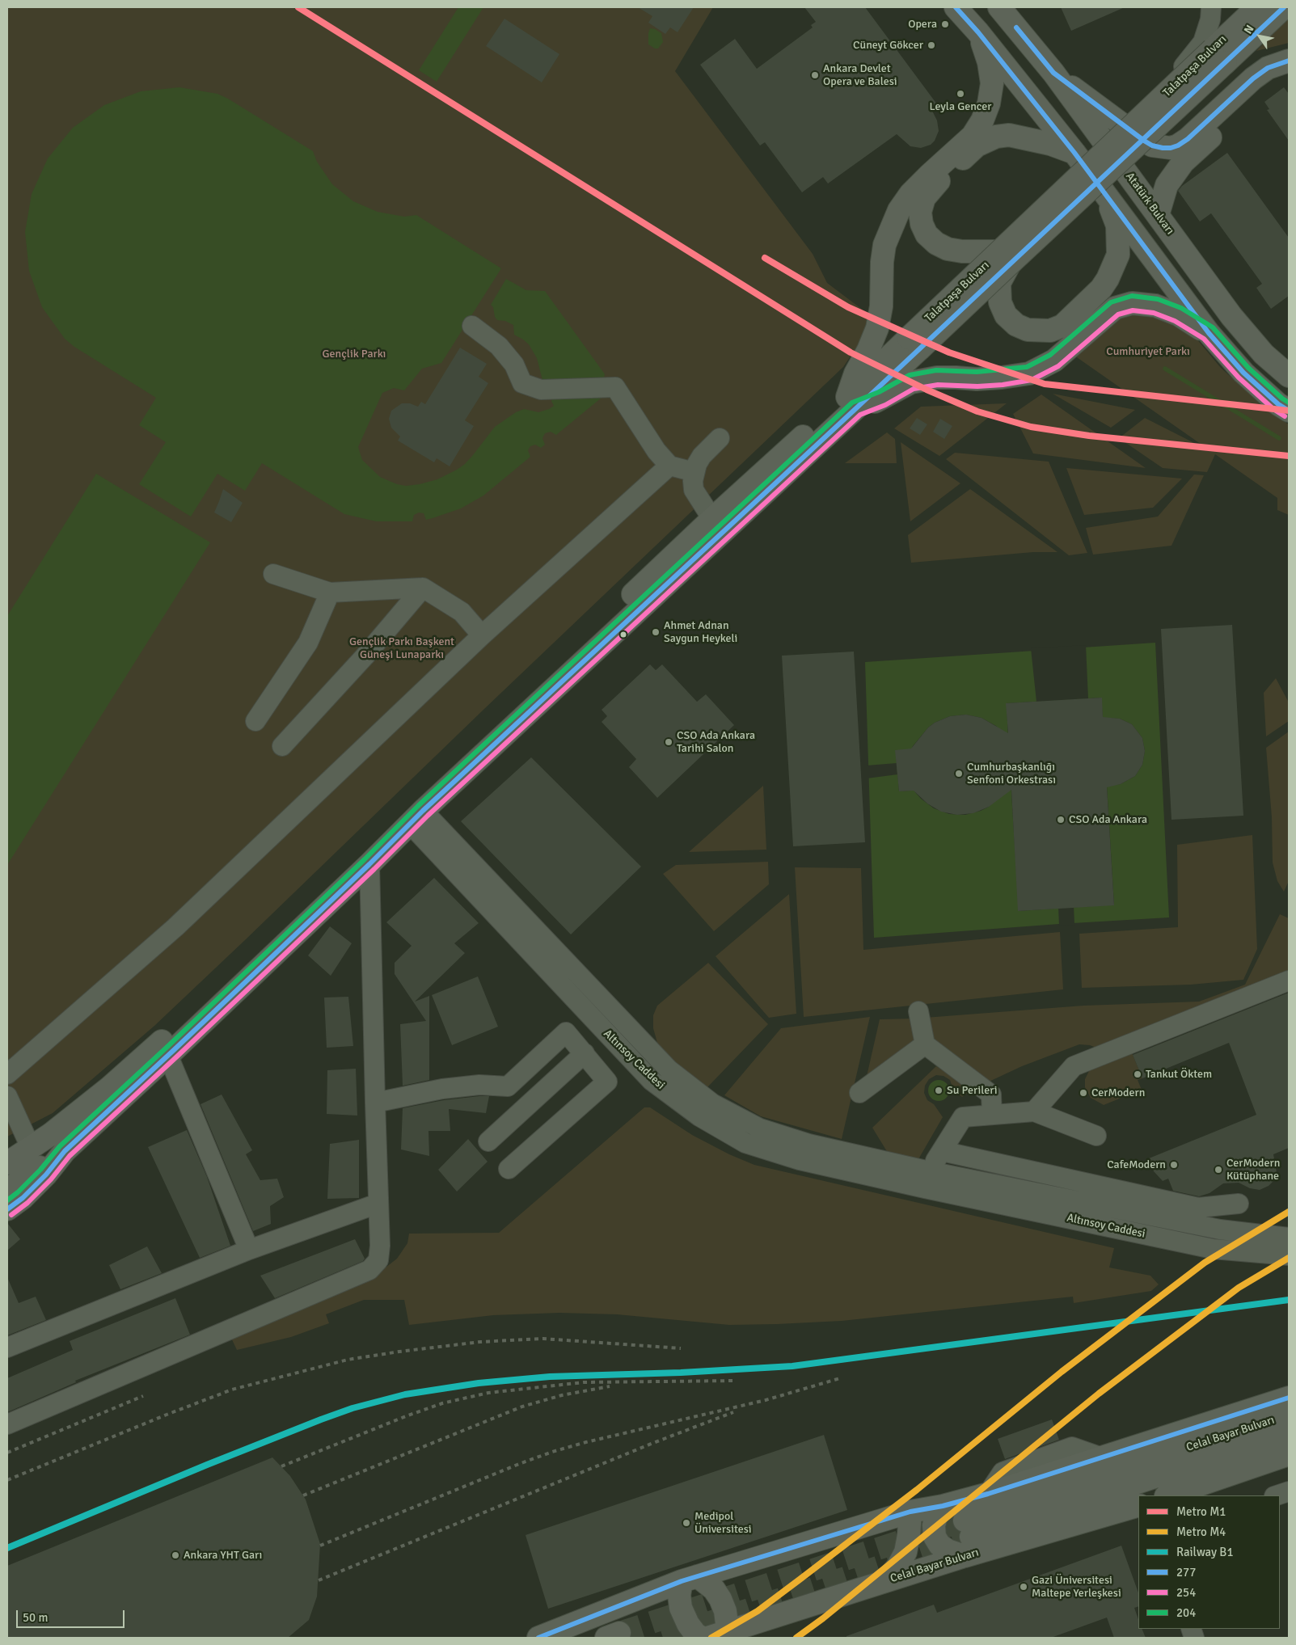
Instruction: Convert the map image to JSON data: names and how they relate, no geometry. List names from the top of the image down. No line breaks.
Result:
{"streets":{"main road":["Talatpaşa Bulvarı","Atatürk Bulvarı","Celal Bayar Bulvarı"],"street":["Altınsoy Caddesi"]},"crossings":[["Talatpaşa Bulvarı","Altınsoy Caddesi"]],"parks":["Cumhuriyet Parkı","Gençlik Parkı","Gençlik Parkı Başkent Güneşi Lunaparkı"],"places":["Opera","Cüneyt Gökcer","Ankara Devlet Opera ve Balesi","Leyla Gencer","Ahmet Adnan Saygun Heykeli","CSO Ada Ankara Tarihi Salon","Cumhurbaşkanlığı Senfoni Orkestrası","CSO Ada Ankara","Tankut Öktem","Su Perileri","CerModern","CafeModern","CerModern Kütüphane","Medipol Üniversitesi","Ankara YHT Garı","Gazi Üniversitesi Maltepe Yerleşkesi"],"lines":["metro line M1","transit line 277","transit line 204","transit line 254","metro line M4","rail line B1"],"legend":["Metro M1","Metro M4","Railway B1","277","254","204"],"scale_bar":"50 m","north":"top left"}
